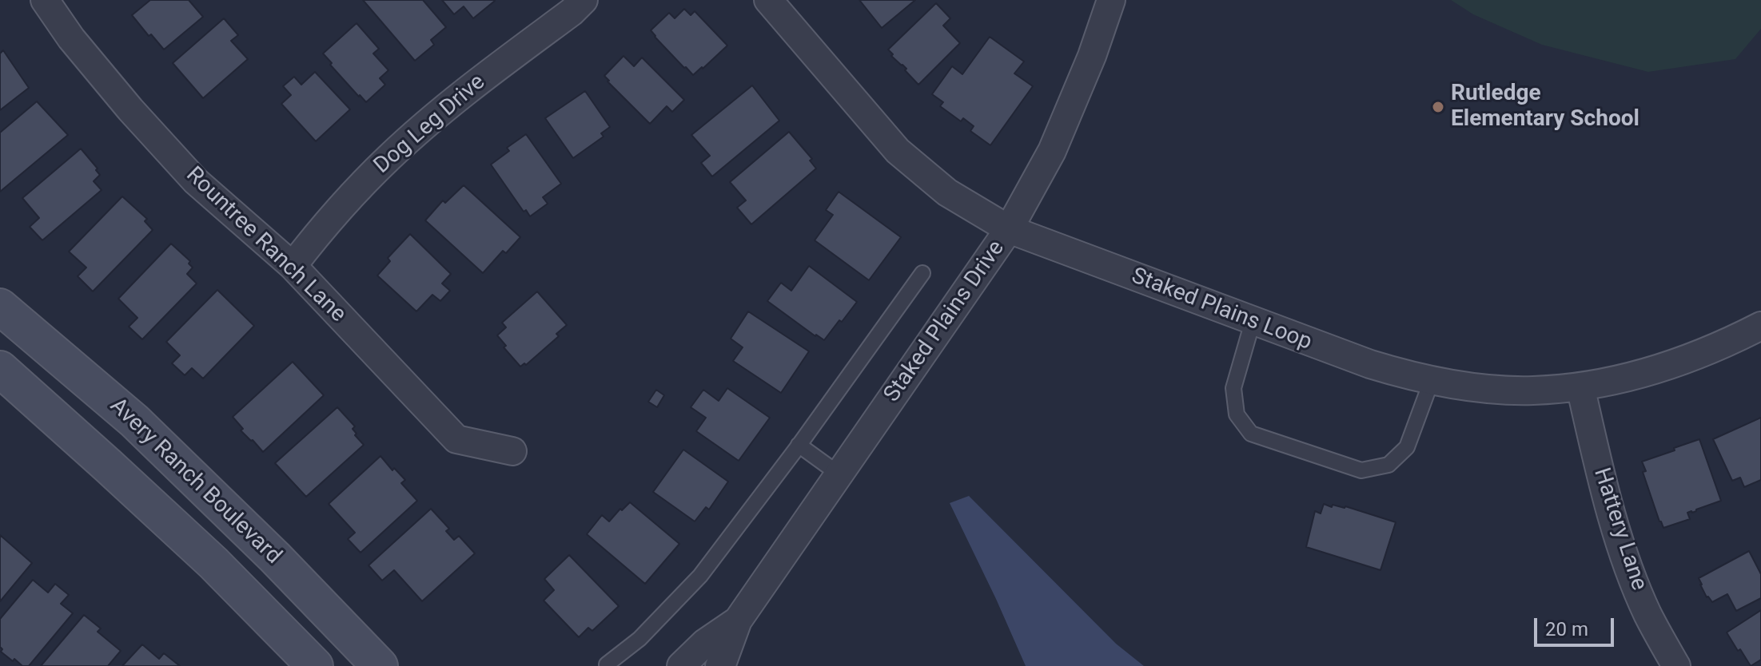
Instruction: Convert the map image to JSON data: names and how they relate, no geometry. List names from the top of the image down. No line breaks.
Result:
{"streets":{"main road":["Avery Ranch Boulevard"],"street":["Dog Leg Drive","Rountree Ranch Lane","Staked Plains Loop","Staked Plains Drive","Hattery Lane"]},"crossings":[["Dog Leg Drive","Rountree Ranch Lane"],["Staked Plains Loop","Staked Plains Drive"],["Staked Plains Loop","Hattery Lane"]],"places":["Rutledge Elementary School"],"scale_bar":"20 m"}
